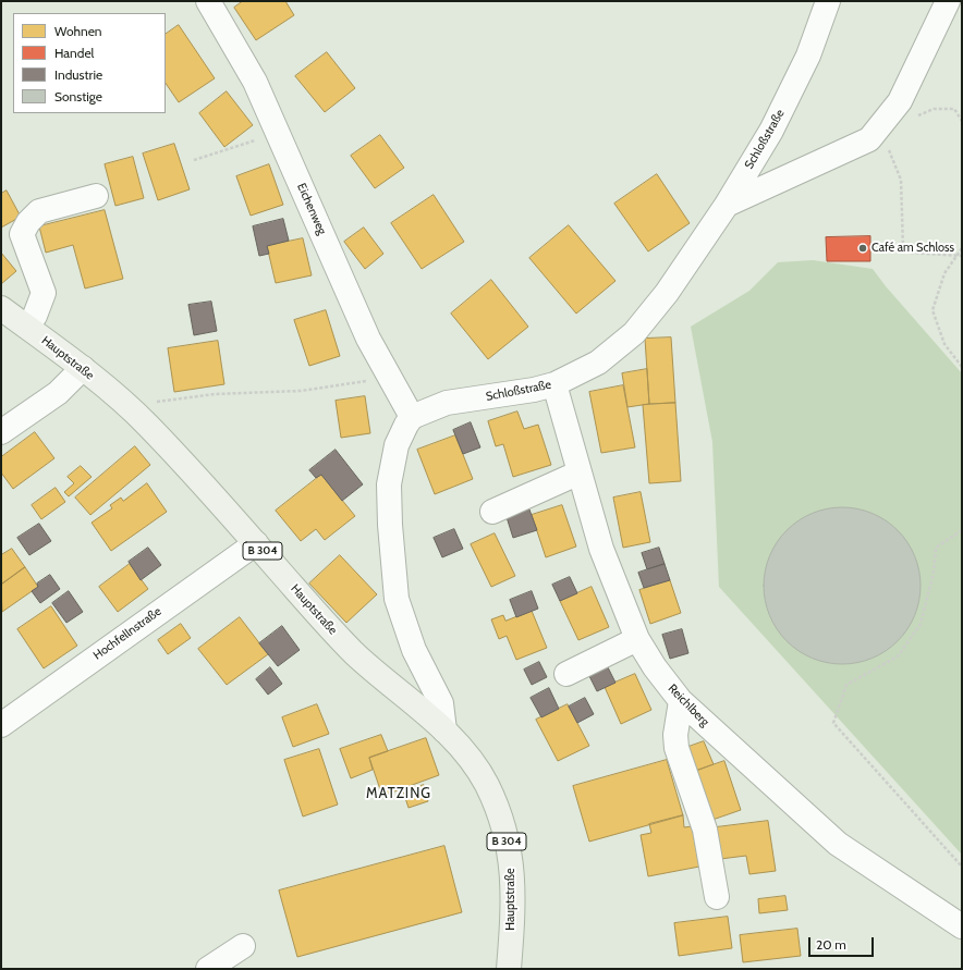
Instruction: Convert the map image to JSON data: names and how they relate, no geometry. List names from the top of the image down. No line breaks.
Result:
{"streets":{"main road":["Hauptstraße","B 304"],"street":["Schloßstraße","Eichenweg","Hochfellnstraße","Reichlberg"]},"crossings":[["Schloßstraße","Eichenweg"],["Schloßstraße","Reichlberg"],["Hauptstraße","Hochfellnstraße"]],"districts":["MATZING"],"places":["Café am Schloss"],"legend":["Wohnen","Handel","Industrie","Sonstige"],"scale_bar":"20 m"}
